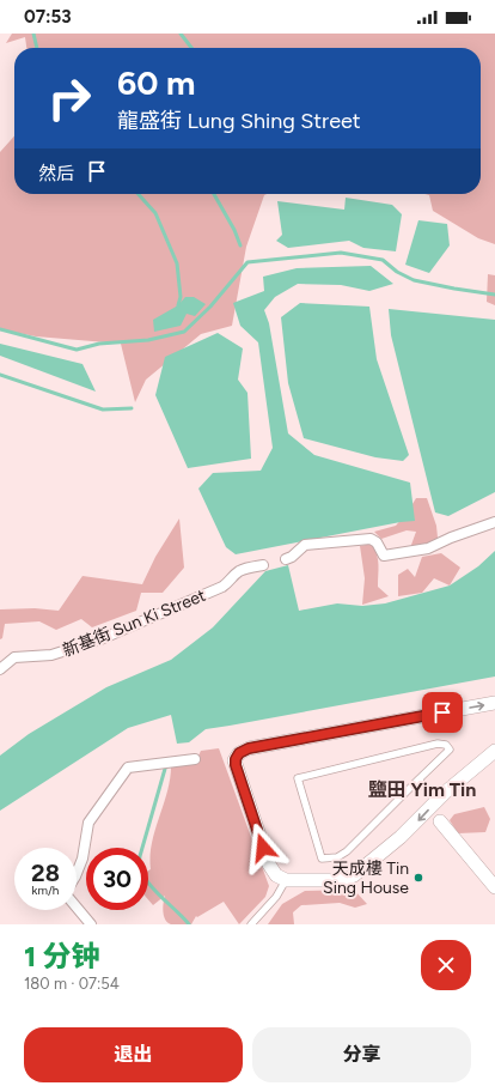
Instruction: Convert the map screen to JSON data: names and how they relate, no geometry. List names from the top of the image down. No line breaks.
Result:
{"streets":{"street":["新基街 Sun Ki Street"]},"districts":["鹽田 Yim Tin"],"places":["天成樓 Tin Sing House"],"page":{"status":"07:53","turn":["60 m","龍盛街 Lung Shing Street"],"then":"然后","speed":"28 km/h","limit":"30","heading":["1 分钟","180 m · 07:54"],"buttons":["退出","分享"]}}
